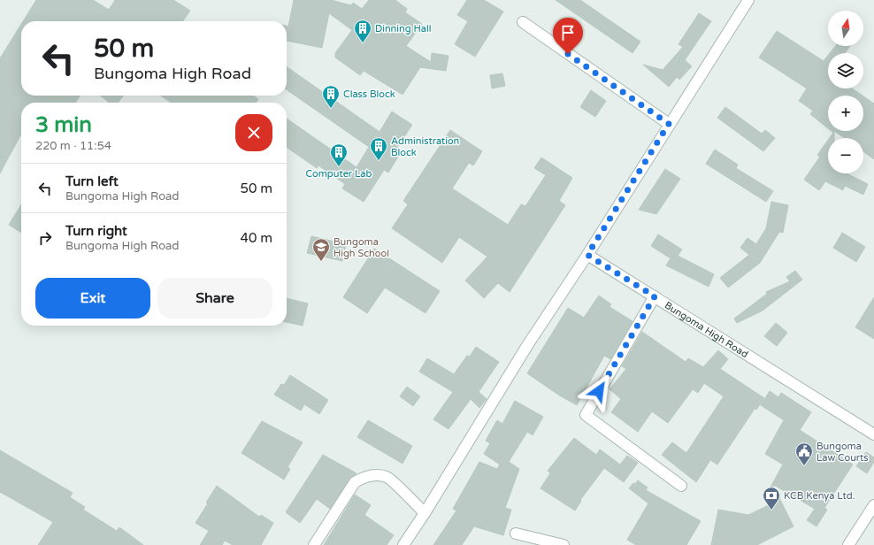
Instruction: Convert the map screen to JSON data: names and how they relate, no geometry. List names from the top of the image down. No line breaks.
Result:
{"streets":{"street":["Bungoma High Road"]},"places":{"building":["Dinning Hall","Class Block","Administration Block","Computer Lab"],"school or university":["Bungoma High School"],"public building":["Bungoma Law Courts"],"bank":["KCB Kenya Ltd."]},"north":"top","page":{"map_buttons":["+","−"],"turn":["50 m","Bungoma High Road"],"heading":["3 min","220 m · 11:54"],"list":[{"name":"Turn left","note":"Bungoma High Road","value":"50 m"},{"name":"Turn right","note":"Bungoma High Road","value":"40 m"}],"buttons":["Exit","Share"]}}
